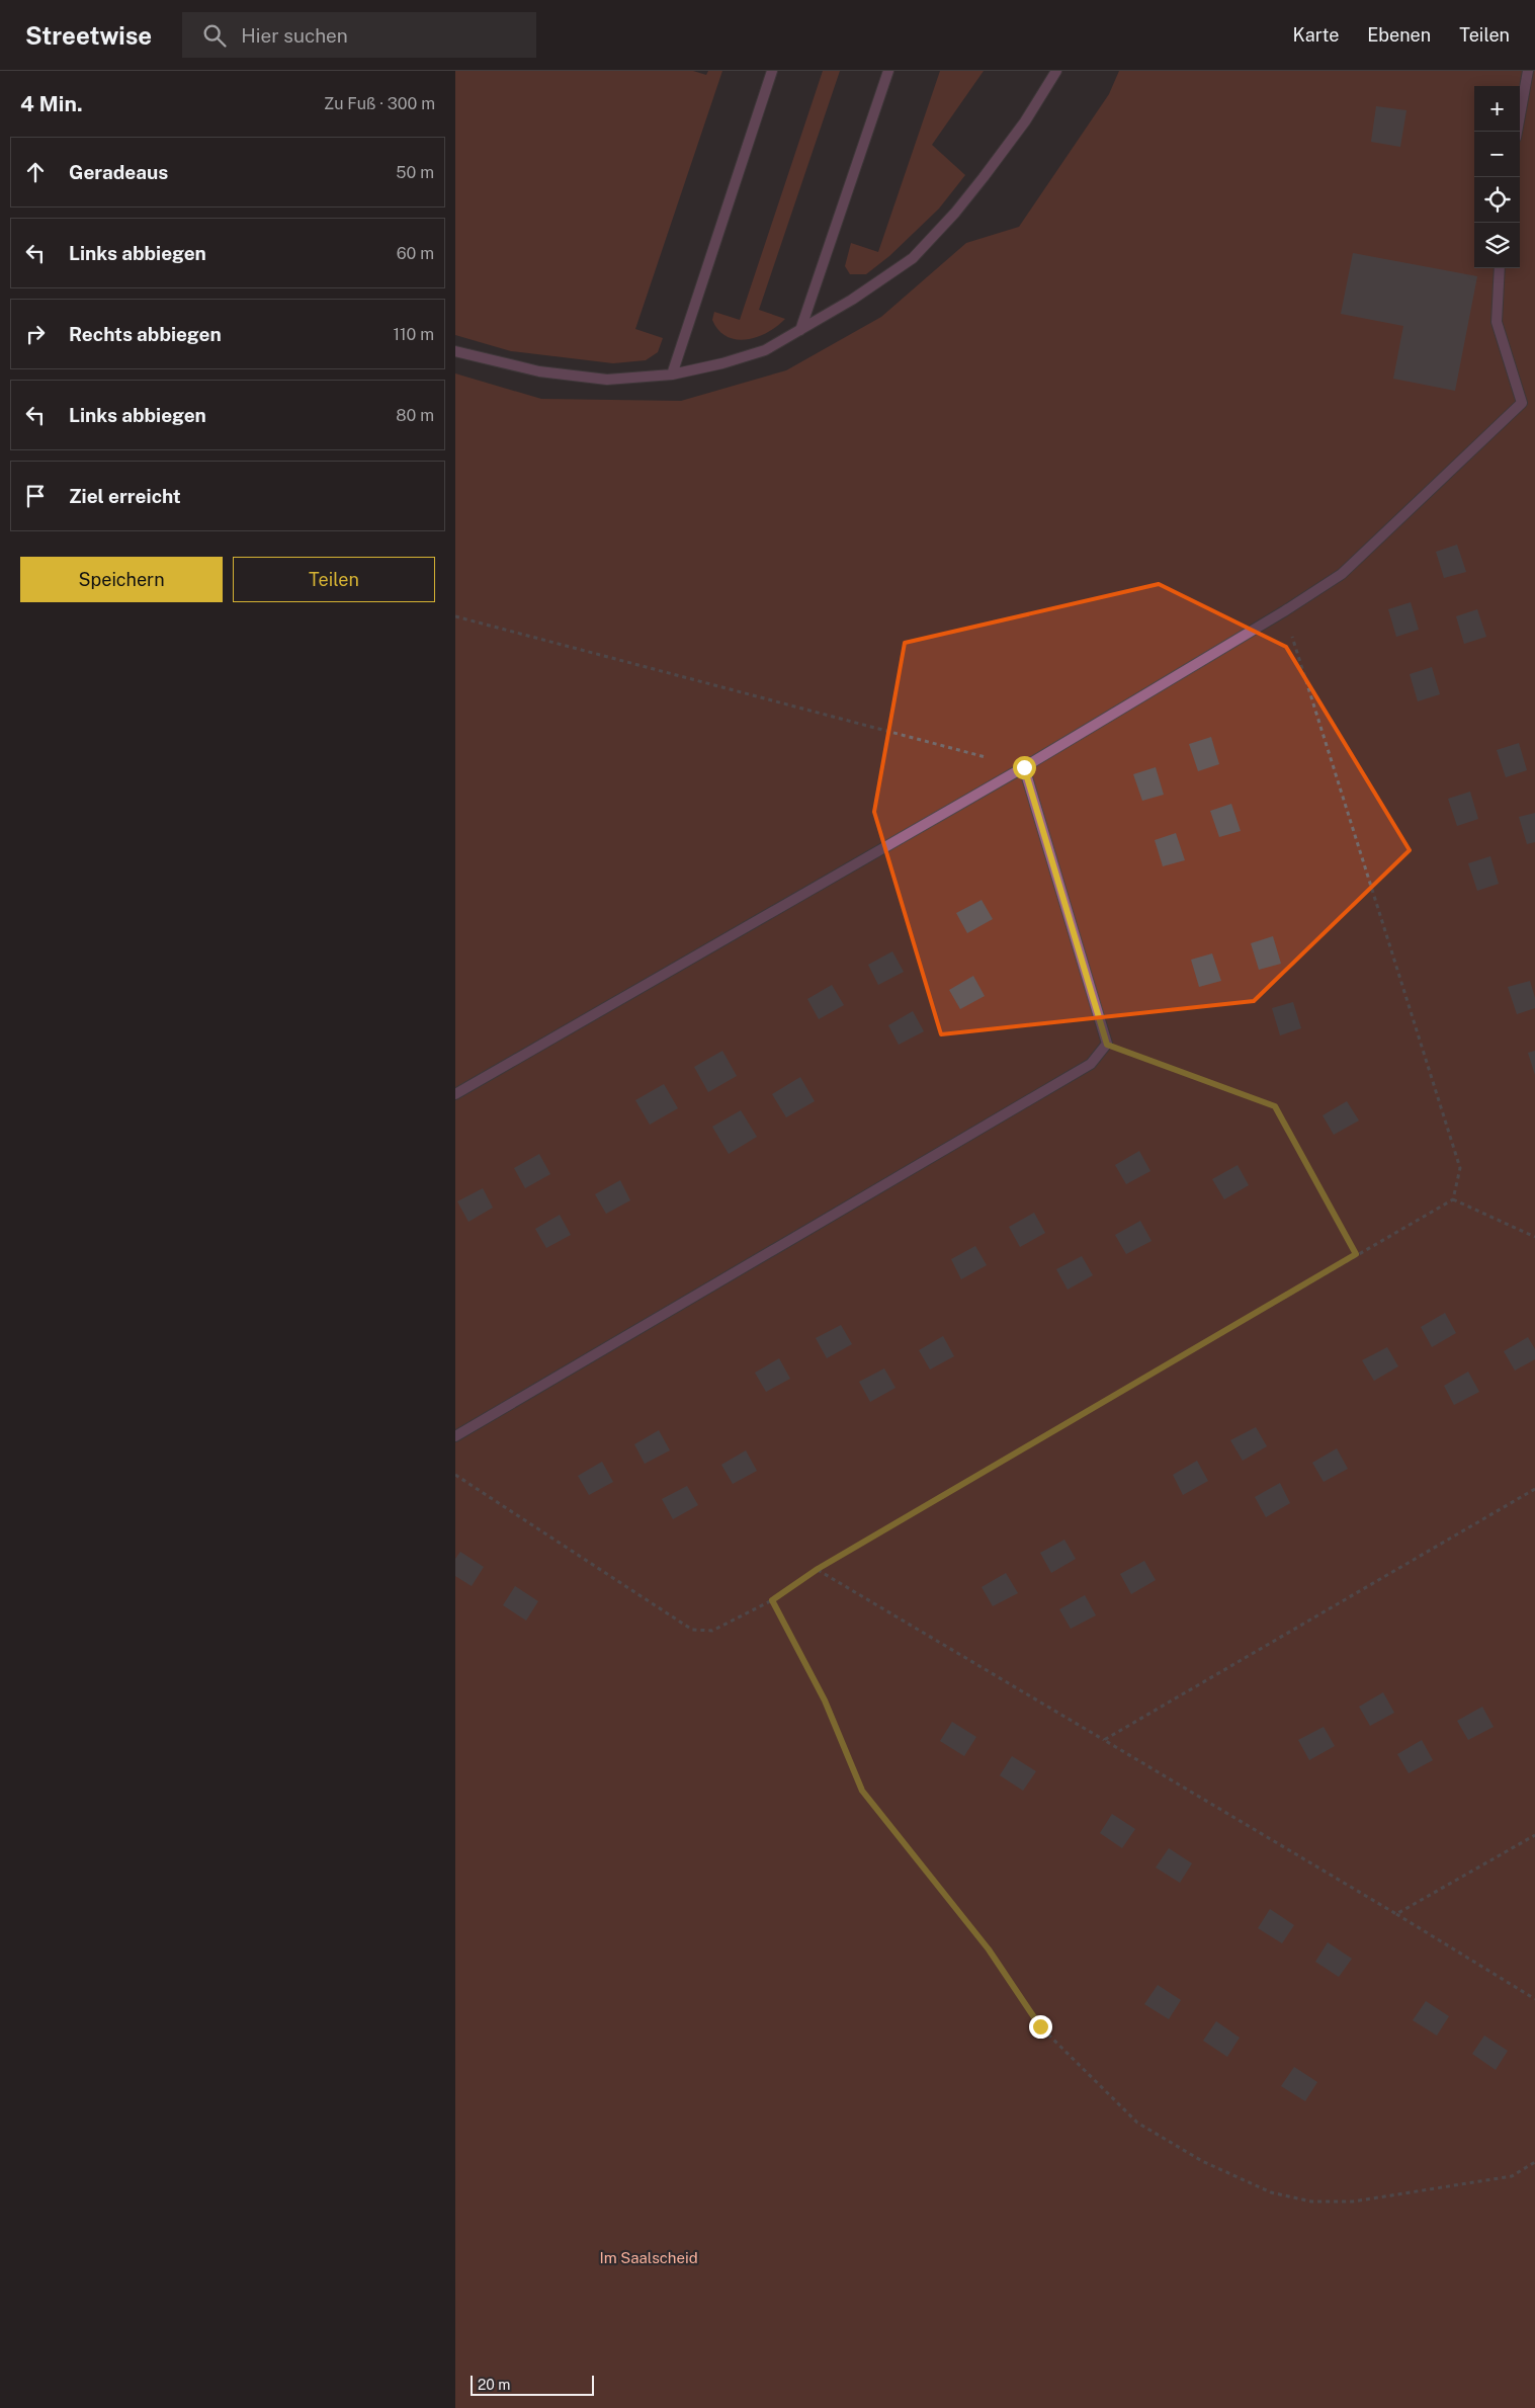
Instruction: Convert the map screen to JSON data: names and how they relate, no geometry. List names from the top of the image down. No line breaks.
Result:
{"parks":["Im Saalscheid"],"scale_bar":"20 m","page":{"header":"Streetwise","search":"Hier suchen","nav":["Karte","Ebenen","Teilen"],"heading":["4 Min.","Zu Fuß · 300 m"],"map_buttons":["+","−"],"list":[["Geradeaus","50 m"],["Links abbiegen","60 m"],["Rechts abbiegen","110 m"],["Links abbiegen","80 m"],"Ziel erreicht"],"buttons":["Speichern","Teilen"],"scale":"20 m"}}
